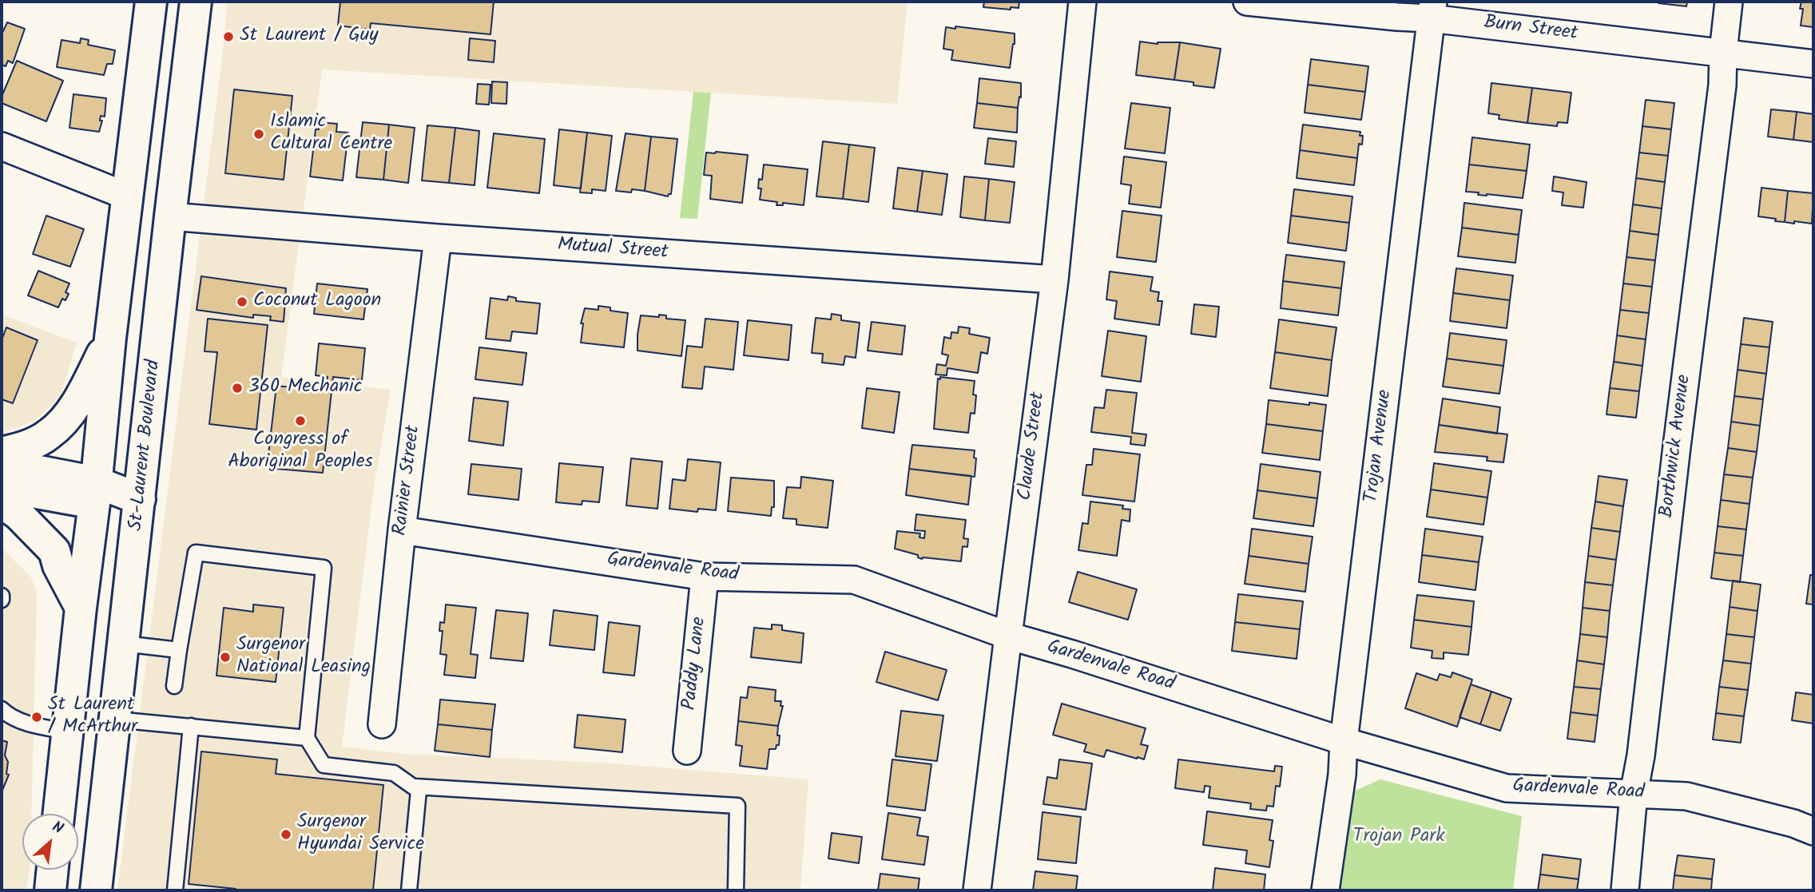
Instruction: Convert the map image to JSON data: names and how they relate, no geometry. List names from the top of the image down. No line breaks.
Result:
{"streets":{"main road":["St-Laurent Boulevard"],"street":["Burn Street","Mutual Street","Claude Street","Trojan Avenue","Borthwick Avenue","Rainier Street","Gardenvale Road","Paddy Lane"]},"crossings":[["Burn Street","Trojan Avenue"],["Burn Street","Borthwick Avenue"],["Mutual Street","St-Laurent Boulevard"],["Mutual Street","Claude Street"],["Mutual Street","Rainier Street"],["Claude Street","Gardenvale Road"],["Trojan Avenue","Gardenvale Road"],["Borthwick Avenue","Gardenvale Road"],["Rainier Street","Gardenvale Road"],["Gardenvale Road","Paddy Lane"]],"parks":["Trojan Park"],"places":["St Laurent / Guy","Islamic Cultural Centre","Coconut Lagoon","360 Mechanic","Congress of Aboriginal Peoples","Surgenor National Leasing","St Laurent / McArthur","Surgenor Hyundai Service"],"north":"top right"}
